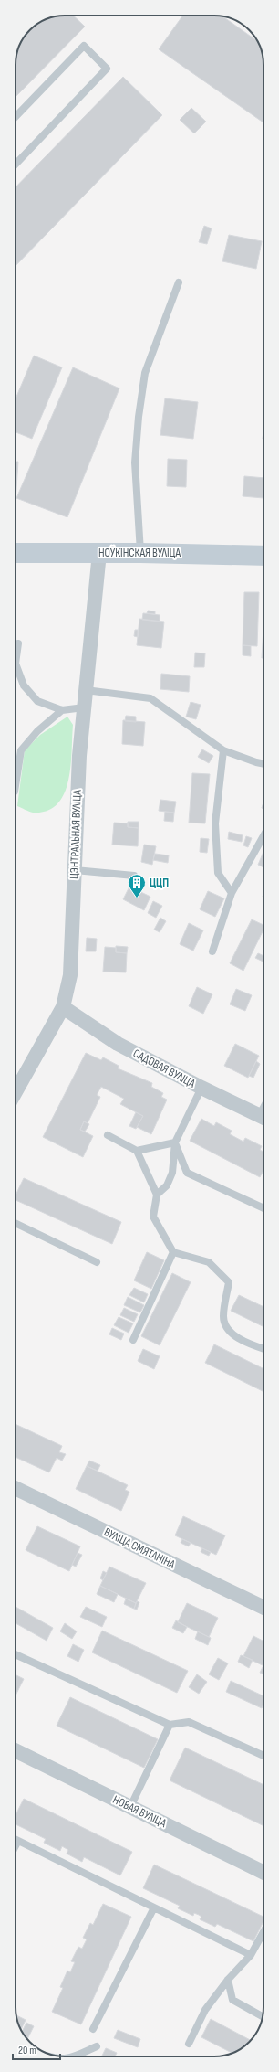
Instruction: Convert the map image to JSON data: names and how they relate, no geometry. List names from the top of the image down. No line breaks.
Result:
{"streets":{"main road":["НОЎКІНСКАЯ ВУЛІЦА"],"street":["ЦЭНТРАЛЬНАЯ ВУЛІЦА","САДОВАЯ ВУЛІЦА","ВУЛІЦА СМЯТАНІНА","НОВАЯ ВУЛІЦА"]},"crossings":[["НОЎКІНСКАЯ ВУЛІЦА","ЦЭНТРАЛЬНАЯ ВУЛІЦА"],["ЦЭНТРАЛЬНАЯ ВУЛІЦА","САДОВАЯ ВУЛІЦА"]],"places":{"building":["ЦЦП"]},"scale_bar":"20 m"}
